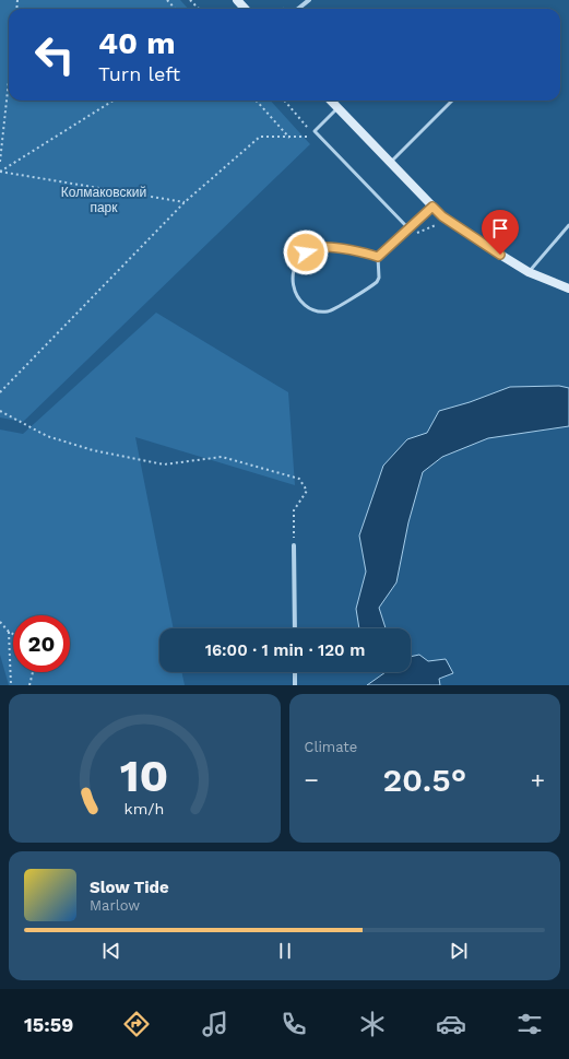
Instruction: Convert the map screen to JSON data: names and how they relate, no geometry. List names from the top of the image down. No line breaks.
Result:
{"parks":["Колмаковский парк"],"page":{"turn":["40 m","Turn left"],"limit":"20","trip":"16:00 · 1 min · 120 m","tile":"Climate","heat":["−","20.5°","+"],"song":["Slow Tide","Marlow"],"tabs":"15:59","gauge":["10","km/h"]}}
